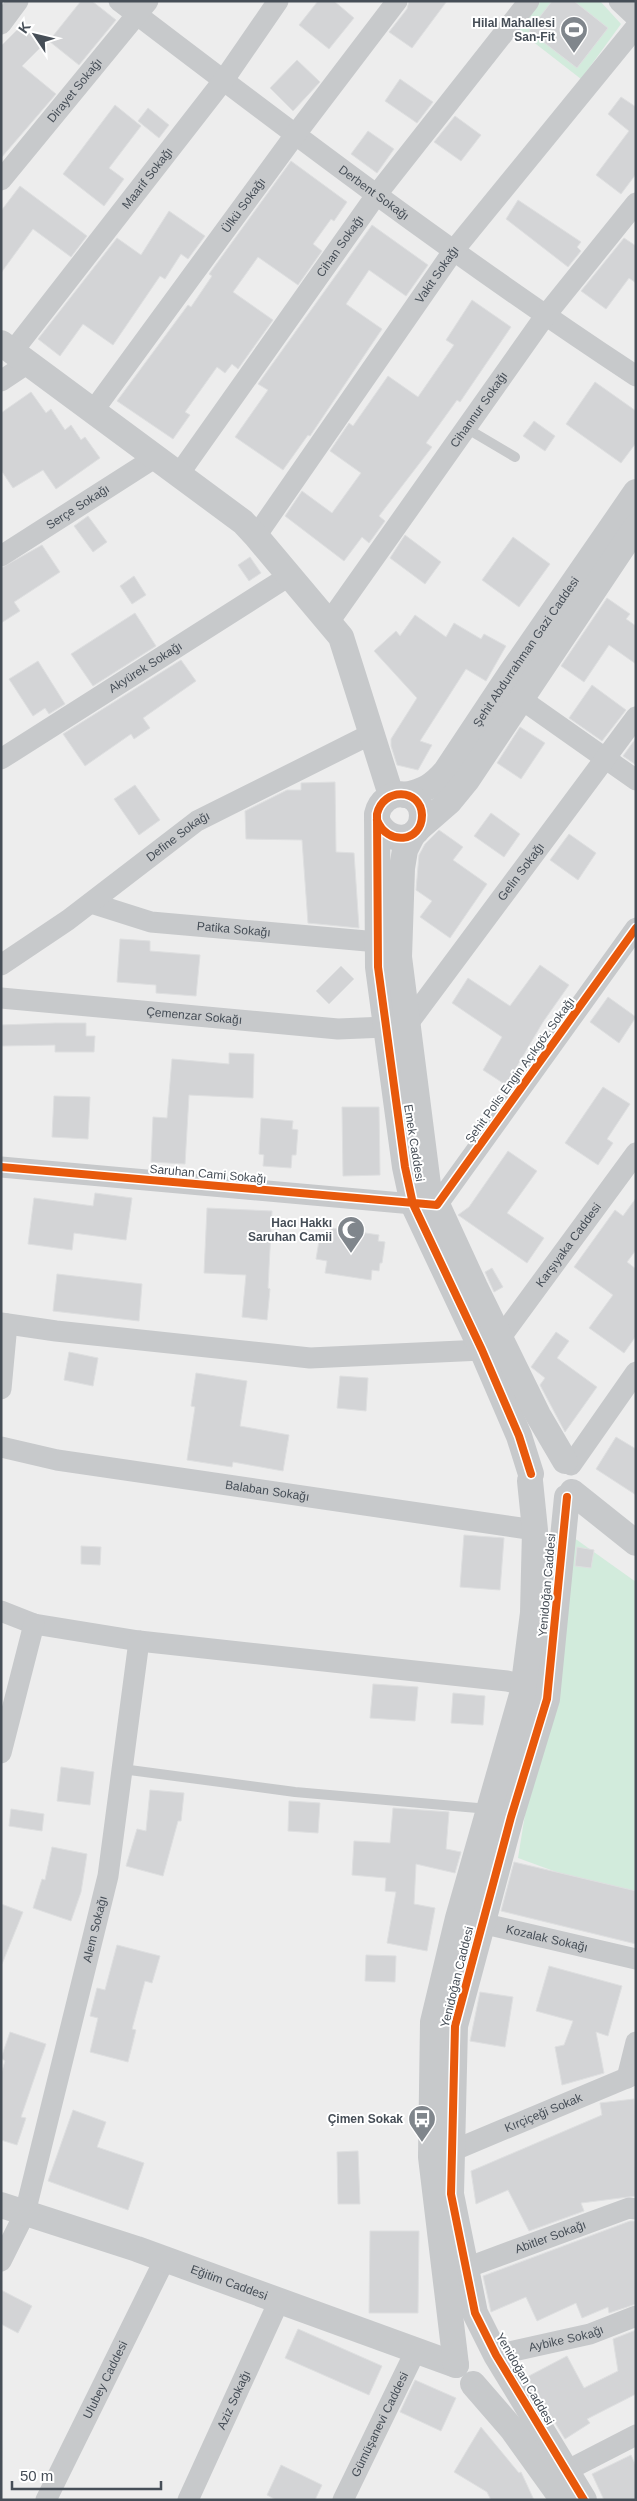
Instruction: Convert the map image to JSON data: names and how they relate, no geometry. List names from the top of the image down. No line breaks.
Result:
{"streets":{"street":["Dirayet Sokağı","Maarif Sokağı","Derbent Sokağı","Ülkü Sokağı","Cihan Sokağı","Vakit Sokağı","Cihannur Sokağı","Serçe Sokağı","Şehit Abdurrahman Gazi Caddesi","Akyürek Sokağı","Define Sokağı","Gelin Sokağı","Patika Sokağı","Çemenzar Sokağı","Şehit Polis Engin Açıkgöz Sokağı","Emek Caddesi","Saruhan Cami Sokağı","Karşıyaka Caddesi","Balaban Sokağı","Yenidoğan Caddesi","Alem Sokağı","Kozalak Sokağı","Kırçiçeği Sokak","Abitler Sokağı","Eğitim Caddesi","Aybike Sokağı","Ulubey Caddesi","Aziz Sokağı","Gümüşanevi Caddesi"]},"crossings":[["Dirayet Sokağı","Derbent Sokağı"],["Maarif Sokağı","Derbent Sokağı"],["Derbent Sokağı","Ülkü Sokağı"],["Derbent Sokağı","Cihan Sokağı"],["Derbent Sokağı","Vakit Sokağı"],["Derbent Sokağı","Cihannur Sokağı"],["Şehit Abdurrahman Gazi Caddesi","Emek Caddesi"],["Define Sokağı","Patika Sokağı"],["Gelin Sokağı","Çemenzar Sokağı"],["Gelin Sokağı","Emek Caddesi"],["Patika Sokağı","Emek Caddesi"],["Çemenzar Sokağı","Emek Caddesi"],["Şehit Polis Engin Açıkgöz Sokağı","Emek Caddesi"],["Şehit Polis Engin Açıkgöz Sokağı","Saruhan Cami Sokağı"],["Emek Caddesi","Saruhan Cami Sokağı"],["Emek Caddesi","Karşıyaka Caddesi"],["Emek Caddesi","Yenidoğan Caddesi"],["Balaban Sokağı","Yenidoğan Caddesi"],["Yenidoğan Caddesi","Kozalak Sokağı"],["Yenidoğan Caddesi","Kırçiçeği Sokak"],["Yenidoğan Caddesi","Abitler Sokağı"],["Yenidoğan Caddesi","Eğitim Caddesi"],["Yenidoğan Caddesi","Aybike Sokağı"],["Alem Sokağı","Eğitim Caddesi"],["Eğitim Caddesi","Aybike Sokağı"],["Eğitim Caddesi","Ulubey Caddesi"],["Eğitim Caddesi","Aziz Sokağı"],["Eğitim Caddesi","Gümüşanevi Caddesi"]],"places":{"sports":["Hilal Mahallesi San-Fit"],"mosque":["Hacı Hakkı Saruhan Camii"],"bus stop":["Çimen Sokak"]},"scale_bar":"50 m","north":"top left"}
